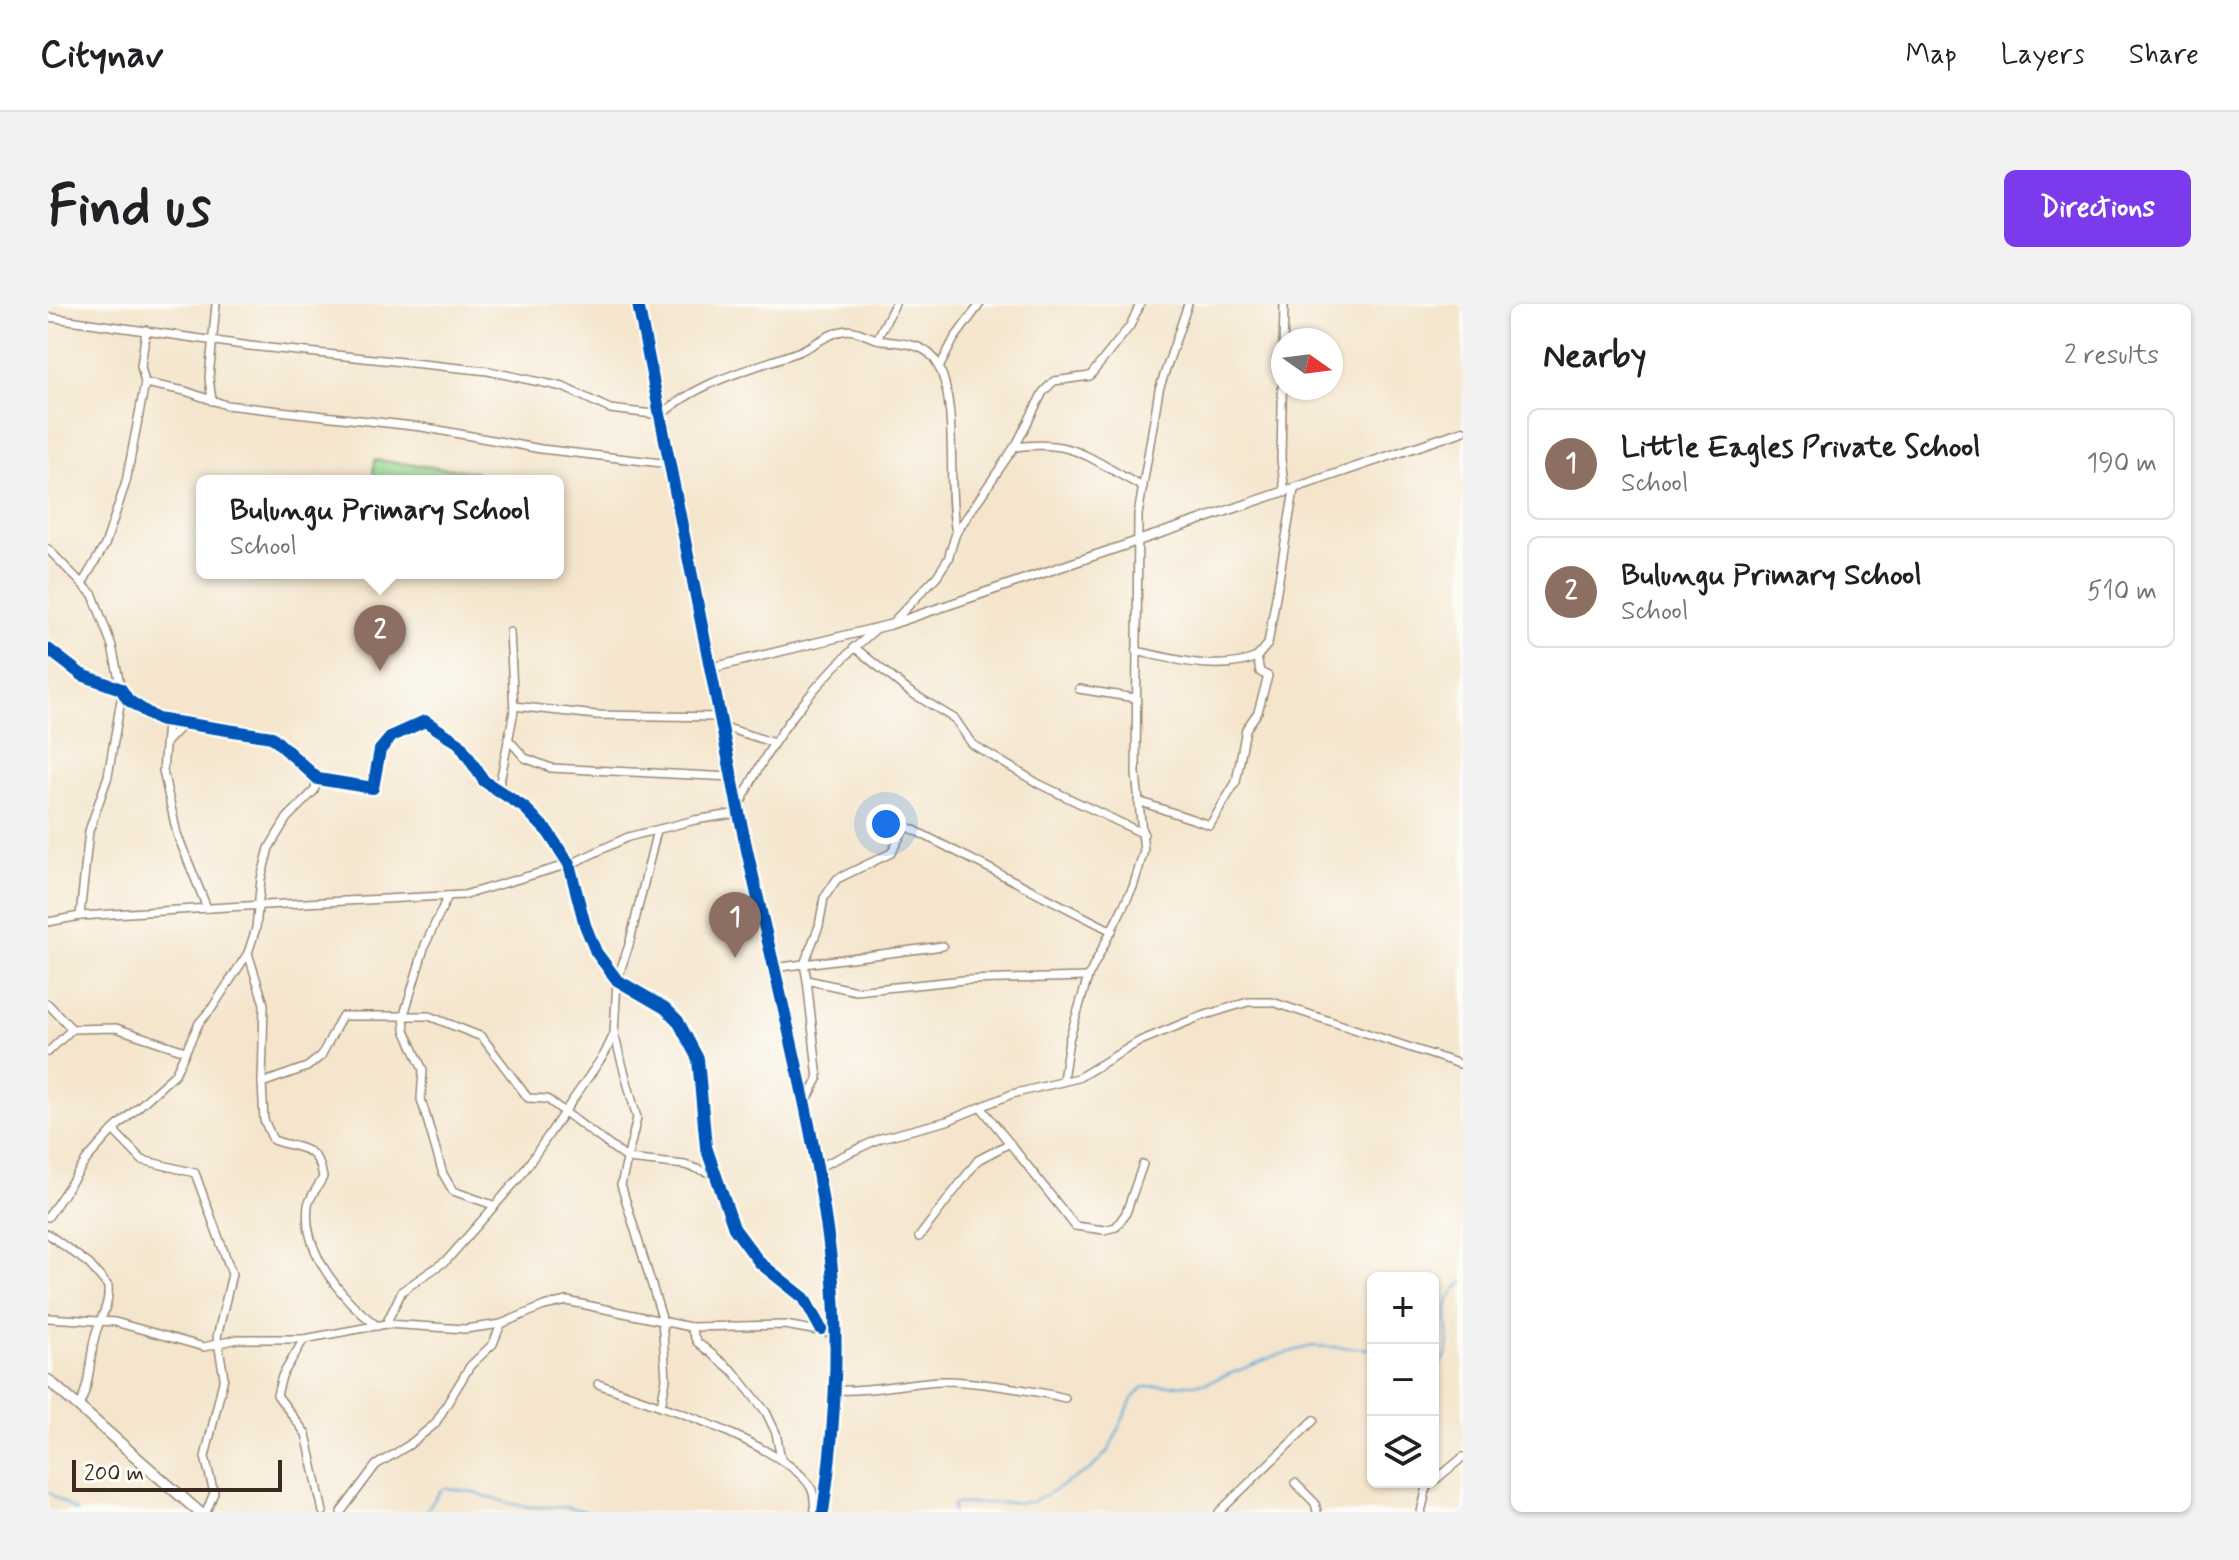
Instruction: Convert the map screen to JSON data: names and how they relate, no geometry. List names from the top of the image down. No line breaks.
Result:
{"scale_bar":"200 m","north":"right","page":{"header":"Citynav","nav":["Map","Layers","Share"],"buttons":"Directions","title":"Find us","heading":["Nearby","2 results"],"list":[{"mark":"1","name":"Little Eagles Private School","note":"School","value":"190 m"},{"mark":"2","name":"Bulungu Primary School","note":"School","value":"510 m"}],"popup":["Bulungu Primary School","School"],"pins":["2","1"],"map_buttons":["+","−"],"scale":"200 m"}}
